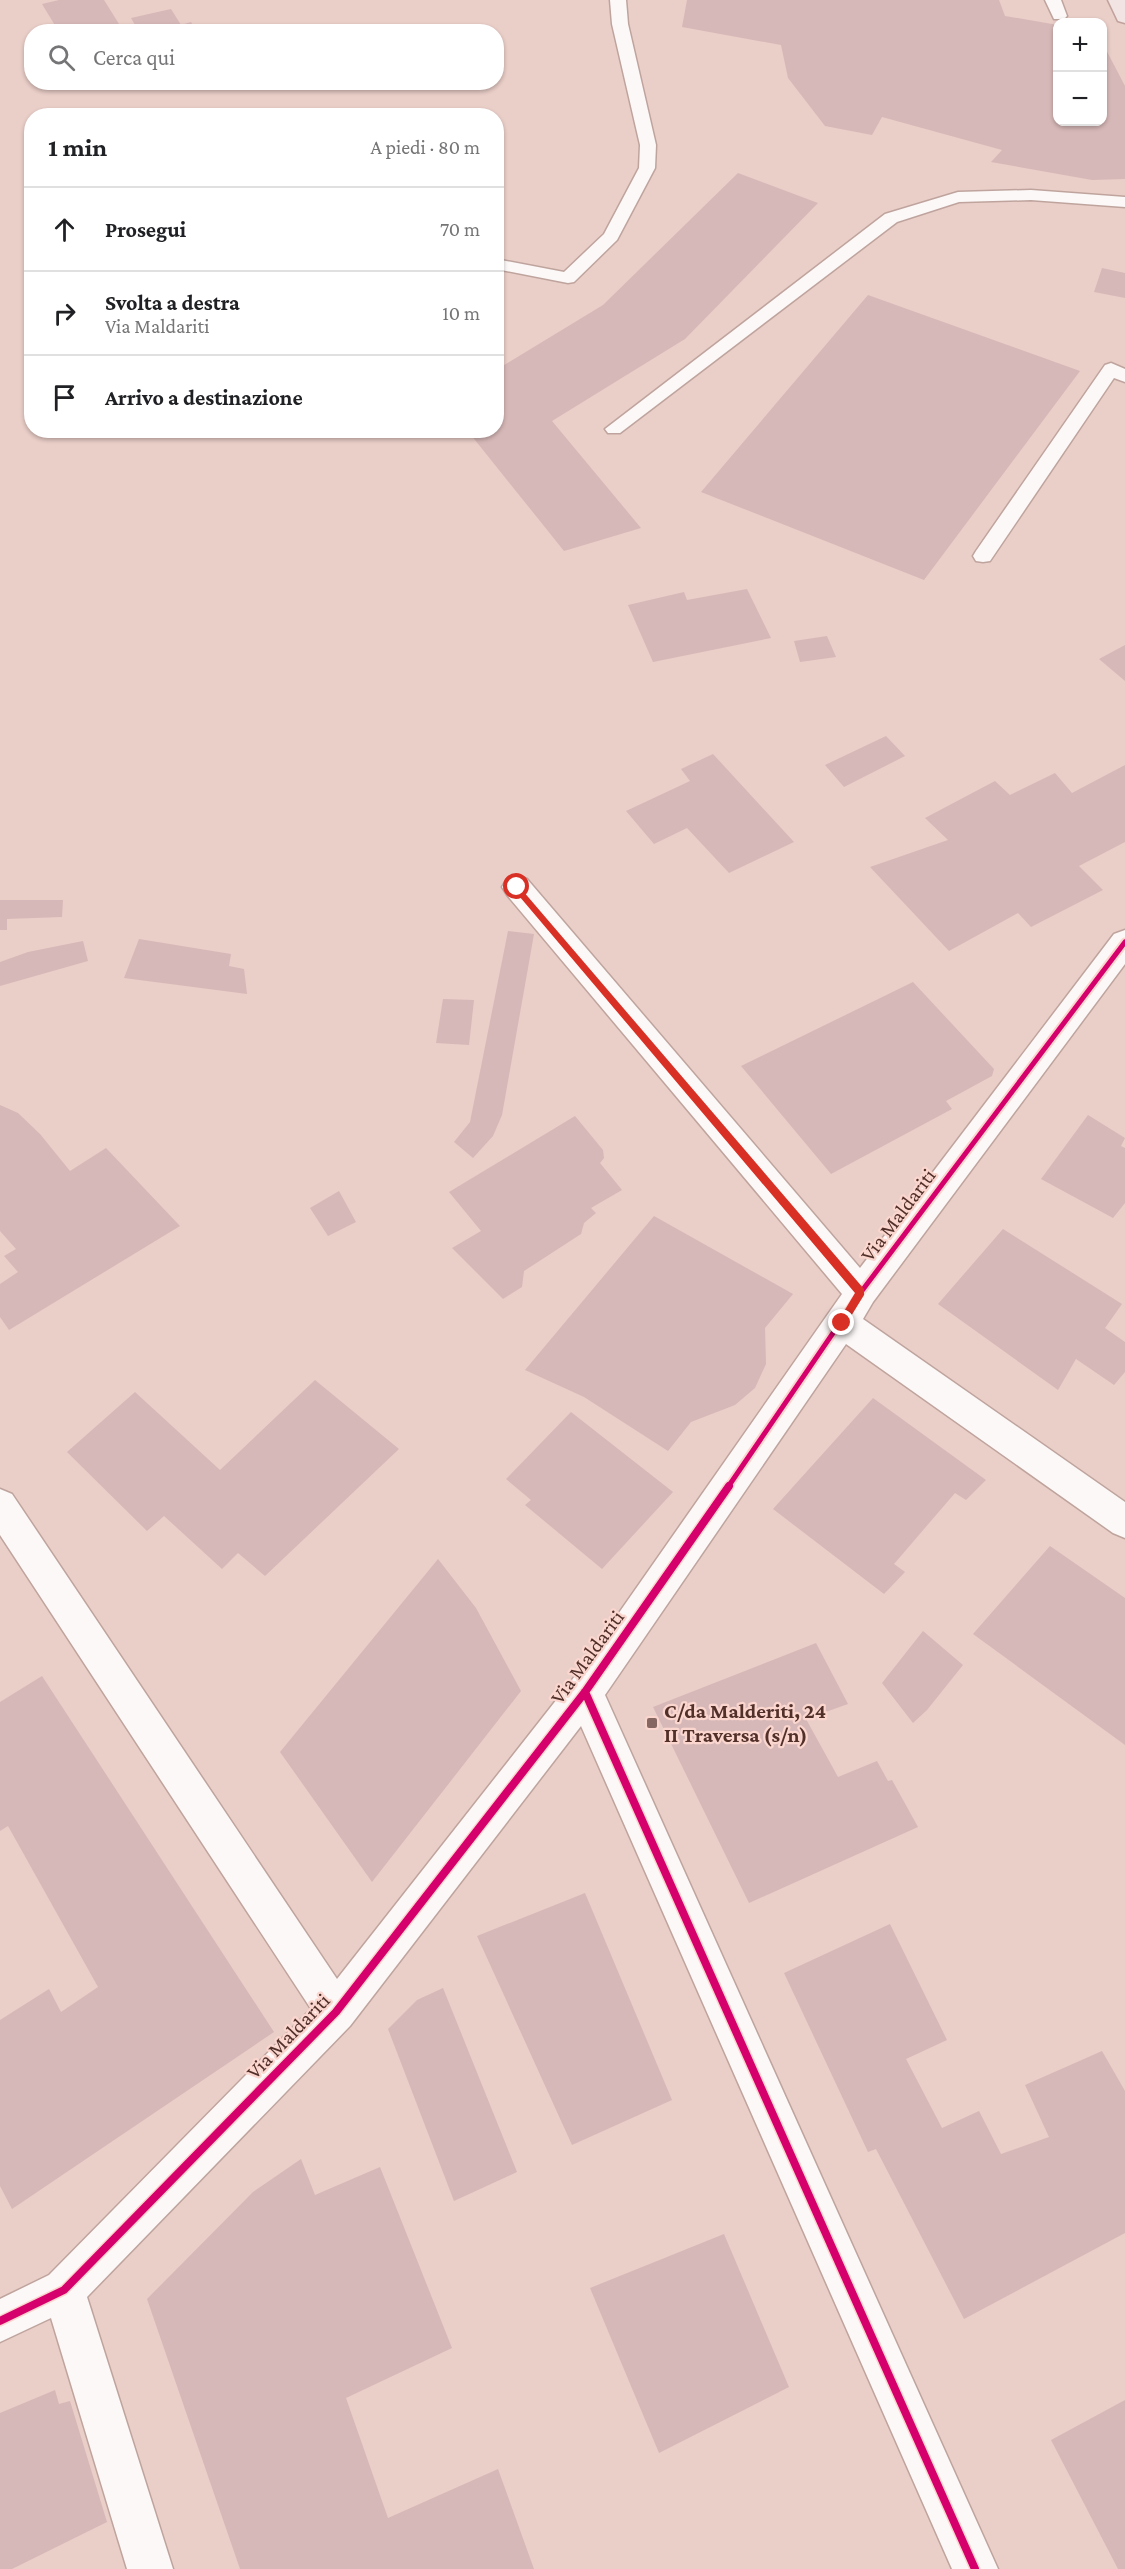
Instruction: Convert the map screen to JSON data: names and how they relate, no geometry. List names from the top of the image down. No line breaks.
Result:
{"streets":{"street":["Via Maldariti"]},"places":{"transit":["C/da Malderiti, 24 II Traversa (s/n)"]},"page":{"map_buttons":["+","−"],"search":"Cerca qui","heading":["1 min","A piedi · 80 m"],"list":[["Prosegui","70 m"],["Svolta a destra","Via Maldariti","10 m"],"Arrivo a destinazione"]}}
